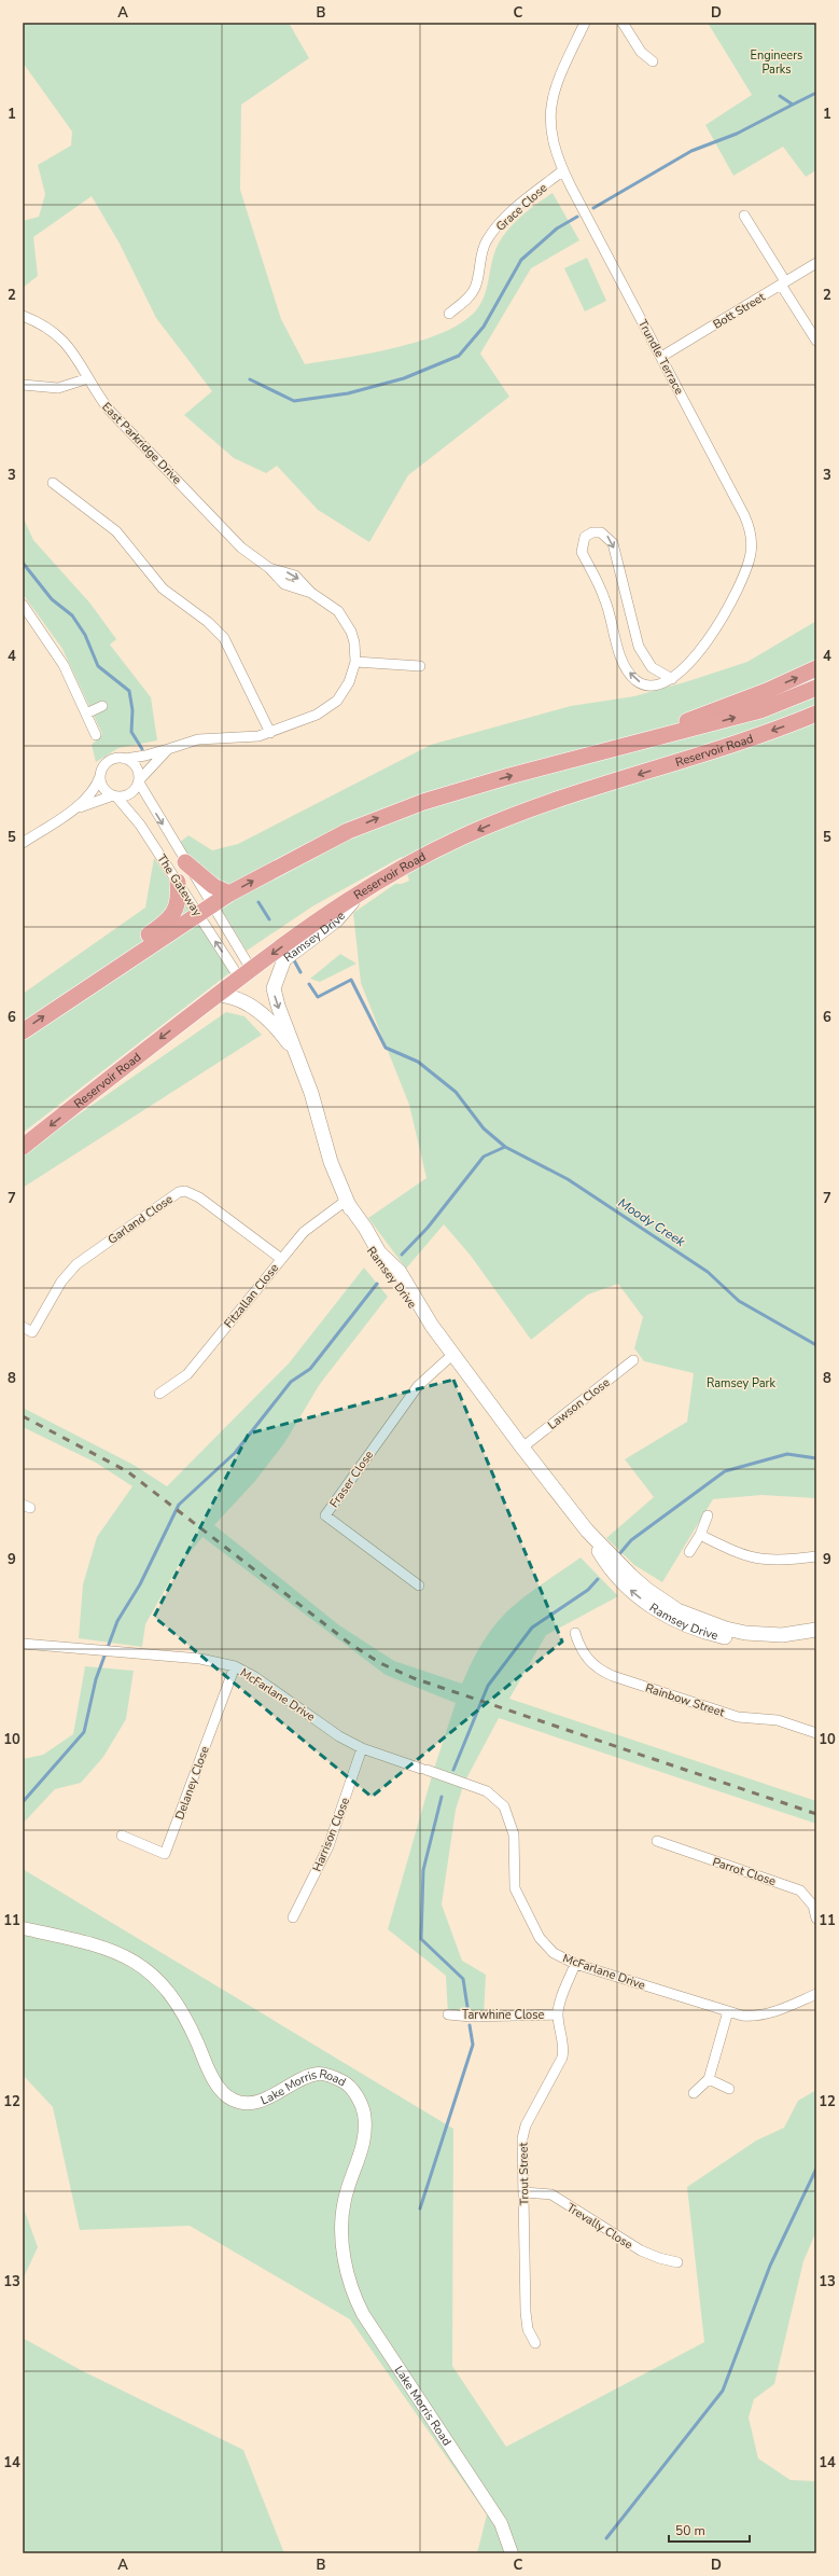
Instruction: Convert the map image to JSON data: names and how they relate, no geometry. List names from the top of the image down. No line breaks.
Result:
{"streets":{"main road":["Reservoir Road","Ramsey Drive"],"street":["Grace Close","Bott Street","Trundle Terrace","East Parkridge Drive","The Gateway","Garland Close","Fitzallan Close","Lawson Close","Fraser Close","McFarlane Drive","Rainbow Street","Delaney Close","Harrison Close","Parrot Close","Tarwhine Close","Lake Morris Road","Trout Street","Trevally Close"]},"crossings":[["Grace Close","Trundle Terrace"],["Bott Street","Trundle Terrace"],["East Parkridge Drive","The Gateway"],["Reservoir Road","The Gateway"],["Reservoir Road","Ramsey Drive"],["Ramsey Drive","Fitzallan Close"],["Ramsey Drive","Lawson Close"],["Ramsey Drive","Fraser Close"],["Garland Close","Fitzallan Close"],["McFarlane Drive","Delaney Close"],["McFarlane Drive","Harrison Close"],["McFarlane Drive","Trout Street"],["Tarwhine Close","Trout Street"],["Trout Street","Trevally Close"]],"water":["Moody Creek"],"parks":["Engineers Parks","Ramsey Park"],"scale_bar":"50 m","grid":{"columns":["A","B","C","D"],"rows":["1","2","3","4","5","6","7","8","9","10","11","12","13","14"]}}
